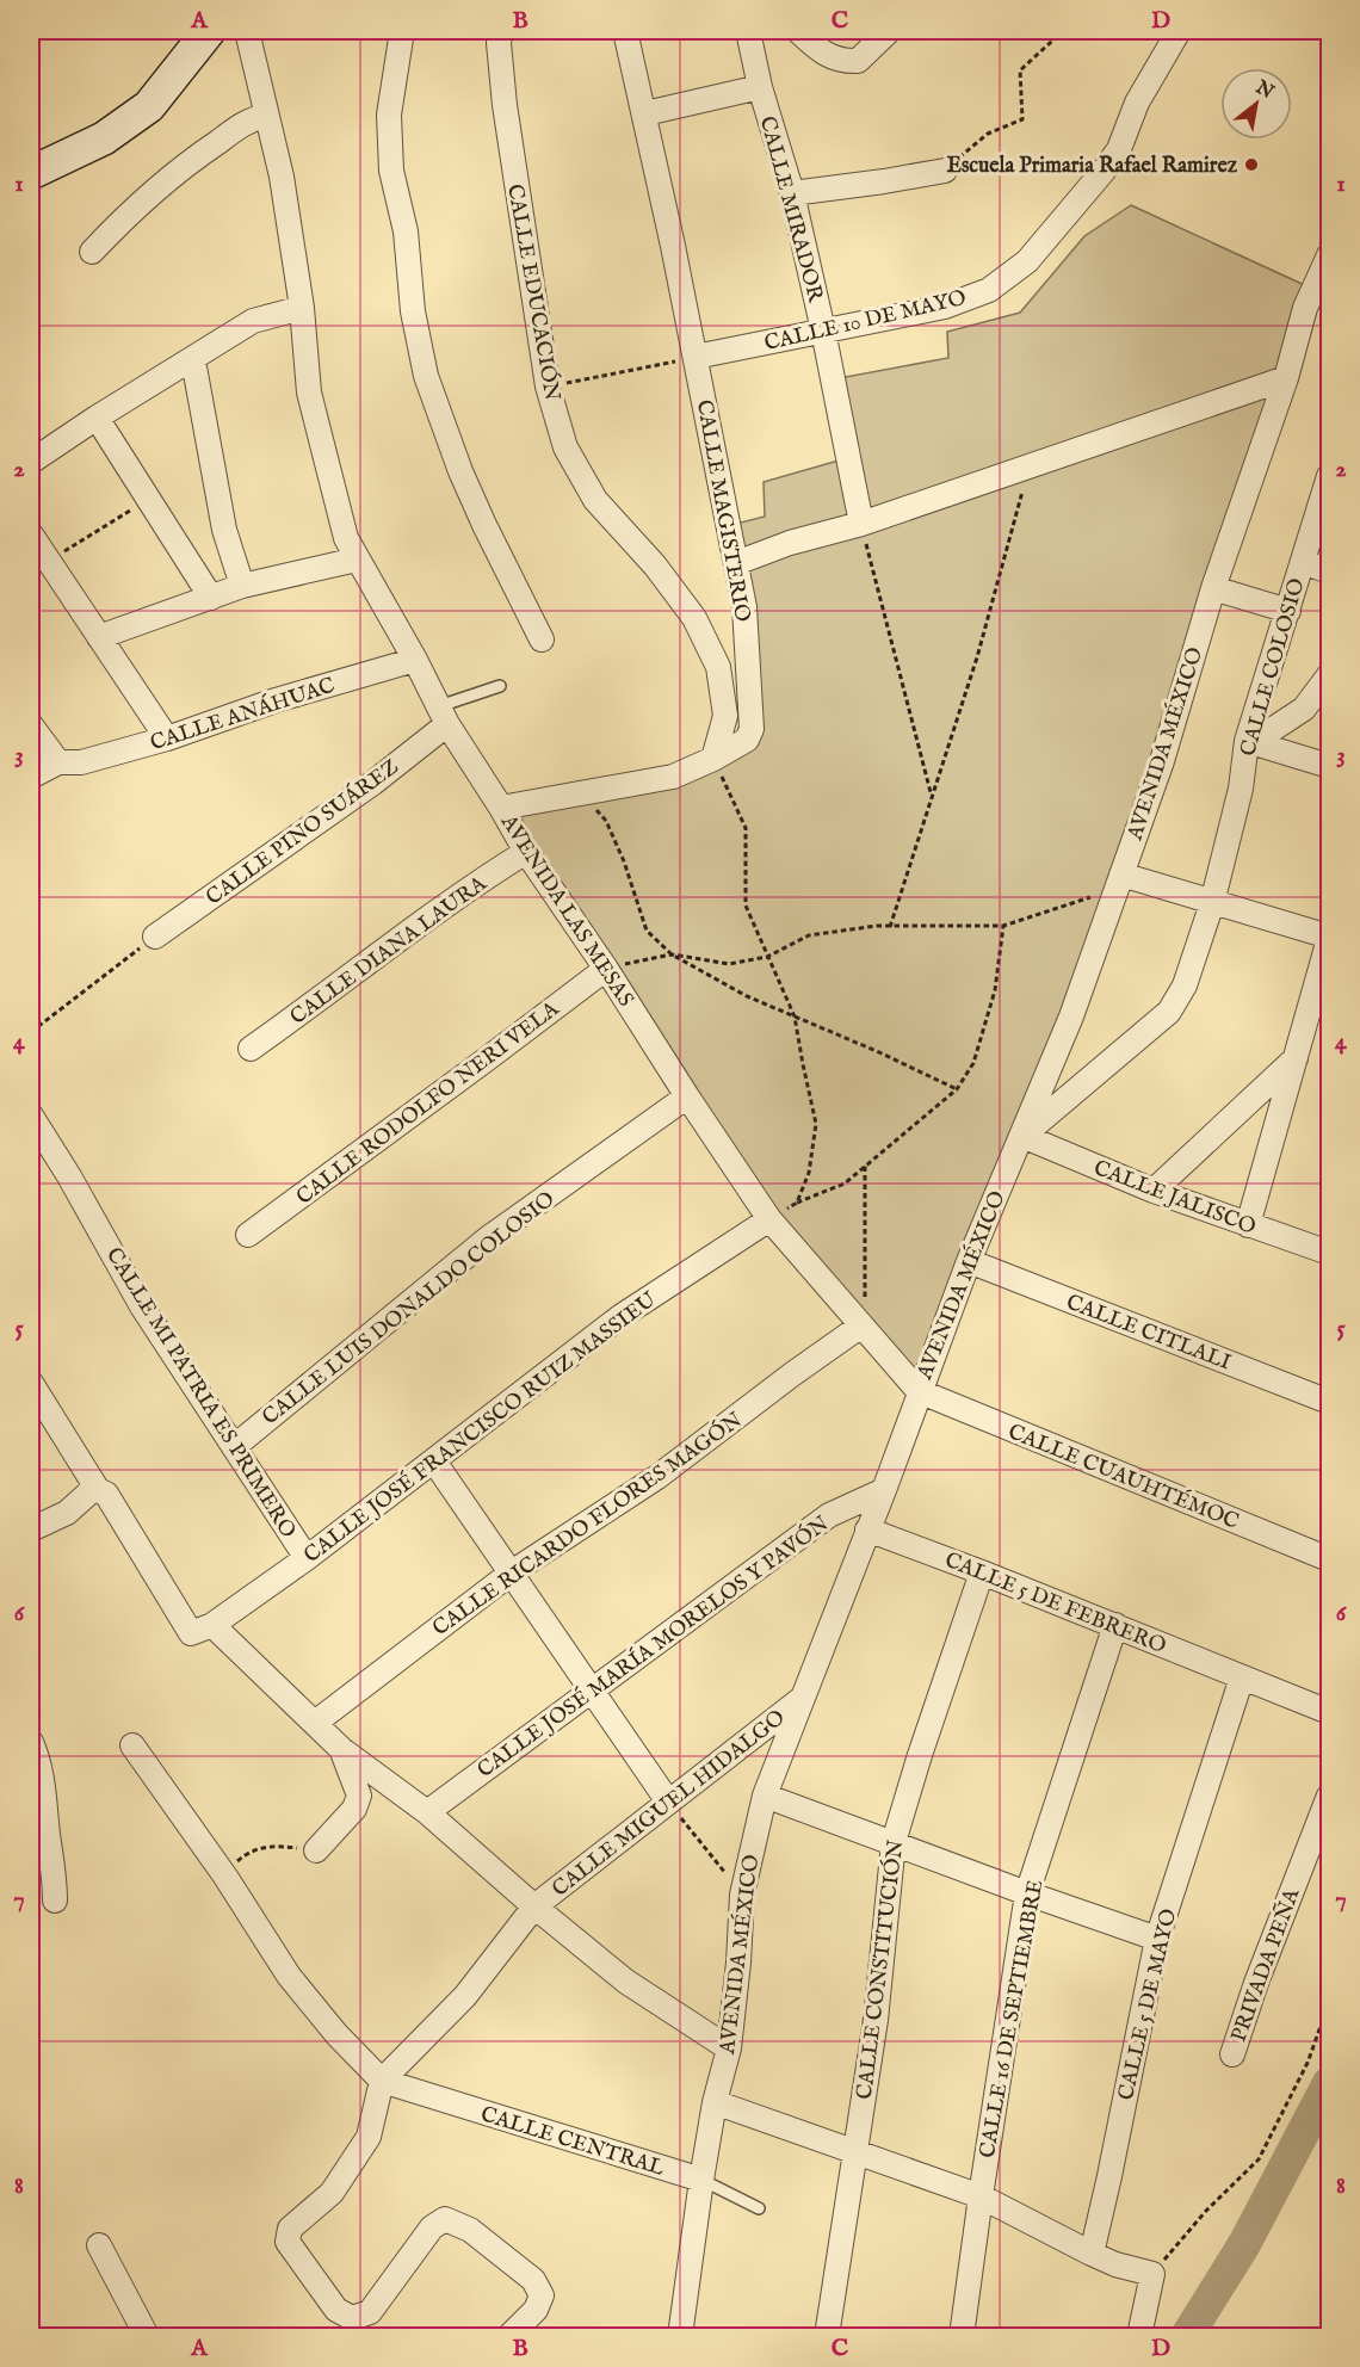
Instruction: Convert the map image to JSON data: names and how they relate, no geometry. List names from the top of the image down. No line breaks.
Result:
{"streets":{"street":["CALLE MIRADOR","CALLE EDUCACIÓN","CALLE 10 DE MAYO","CALLE MAGISTERIO","CALLE COLOSIO","CALLE ANÁHUAC","AVENIDA MÉXICO","CALLE PINO SUÁREZ","AVENIDA LAS MESAS","CALLE DIANA LAURA","CALLE RODOLFO NERI VELA","CALLE JALISCO","CALLE LUIS DONALDO COLOSIO","CALLE CITLALI","CALLE MI PATRIA ES PRIMERO","CALLE JOSÉ FRANCISCO RUIZ MASSIEU","CALLE CUAUHTÉMOC","CALLE RICARDO FLORES MAGÓN","CALLE 5 DE FEBRERO","CALLE JOSÉ MARÍA MORELOS Y PAVÓN","CALLE MIGUEL HIDALGO","PRIVADA PEÑA","CALLE CONSTITUCIÓN","CALLE 5 DE MAYO","CALLE 16 DE SEPTIEMBRE","CALLE CENTRAL"]},"crossings":[["CALLE MIRADOR","CALLE 10 DE MAYO"],["CALLE EDUCACIÓN","CALLE MAGISTERIO"],["CALLE 10 DE MAYO","CALLE MAGISTERIO"],["CALLE MAGISTERIO","AVENIDA LAS MESAS"],["CALLE COLOSIO","AVENIDA MÉXICO"],["CALLE COLOSIO","CALLE JALISCO"],["CALLE ANÁHUAC","AVENIDA LAS MESAS"],["AVENIDA MÉXICO","CALLE JALISCO"],["AVENIDA MÉXICO","CALLE CITLALI"],["AVENIDA MÉXICO","CALLE CUAUHTÉMOC"],["AVENIDA MÉXICO","CALLE 5 DE FEBRERO"],["AVENIDA MÉXICO","CALLE JOSÉ MARÍA MORELOS Y PAVÓN"],["AVENIDA MÉXICO","CALLE MIGUEL HIDALGO"],["AVENIDA MÉXICO","CALLE CENTRAL"],["CALLE PINO SUÁREZ","AVENIDA LAS MESAS"],["AVENIDA LAS MESAS","CALLE DIANA LAURA"],["AVENIDA LAS MESAS","CALLE RODOLFO NERI VELA"],["AVENIDA LAS MESAS","CALLE LUIS DONALDO COLOSIO"],["AVENIDA LAS MESAS","CALLE JOSÉ FRANCISCO RUIZ MASSIEU"],["AVENIDA LAS MESAS","CALLE RICARDO FLORES MAGÓN"],["CALLE LUIS DONALDO COLOSIO","CALLE MI PATRIA ES PRIMERO"],["CALLE MI PATRIA ES PRIMERO","CALLE JOSÉ FRANCISCO RUIZ MASSIEU"],["CALLE 5 DE FEBRERO","CALLE CONSTITUCIÓN"],["CALLE 5 DE FEBRERO","CALLE 5 DE MAYO"],["CALLE 5 DE FEBRERO","CALLE 16 DE SEPTIEMBRE"],["CALLE MIGUEL HIDALGO","CALLE CENTRAL"]],"places":["Escuela Primaria Rafael Ramirez"],"north":"top right","grid":{"columns":["A","B","C","D"],"rows":["1","2","3","4","5","6","7","8"]}}
